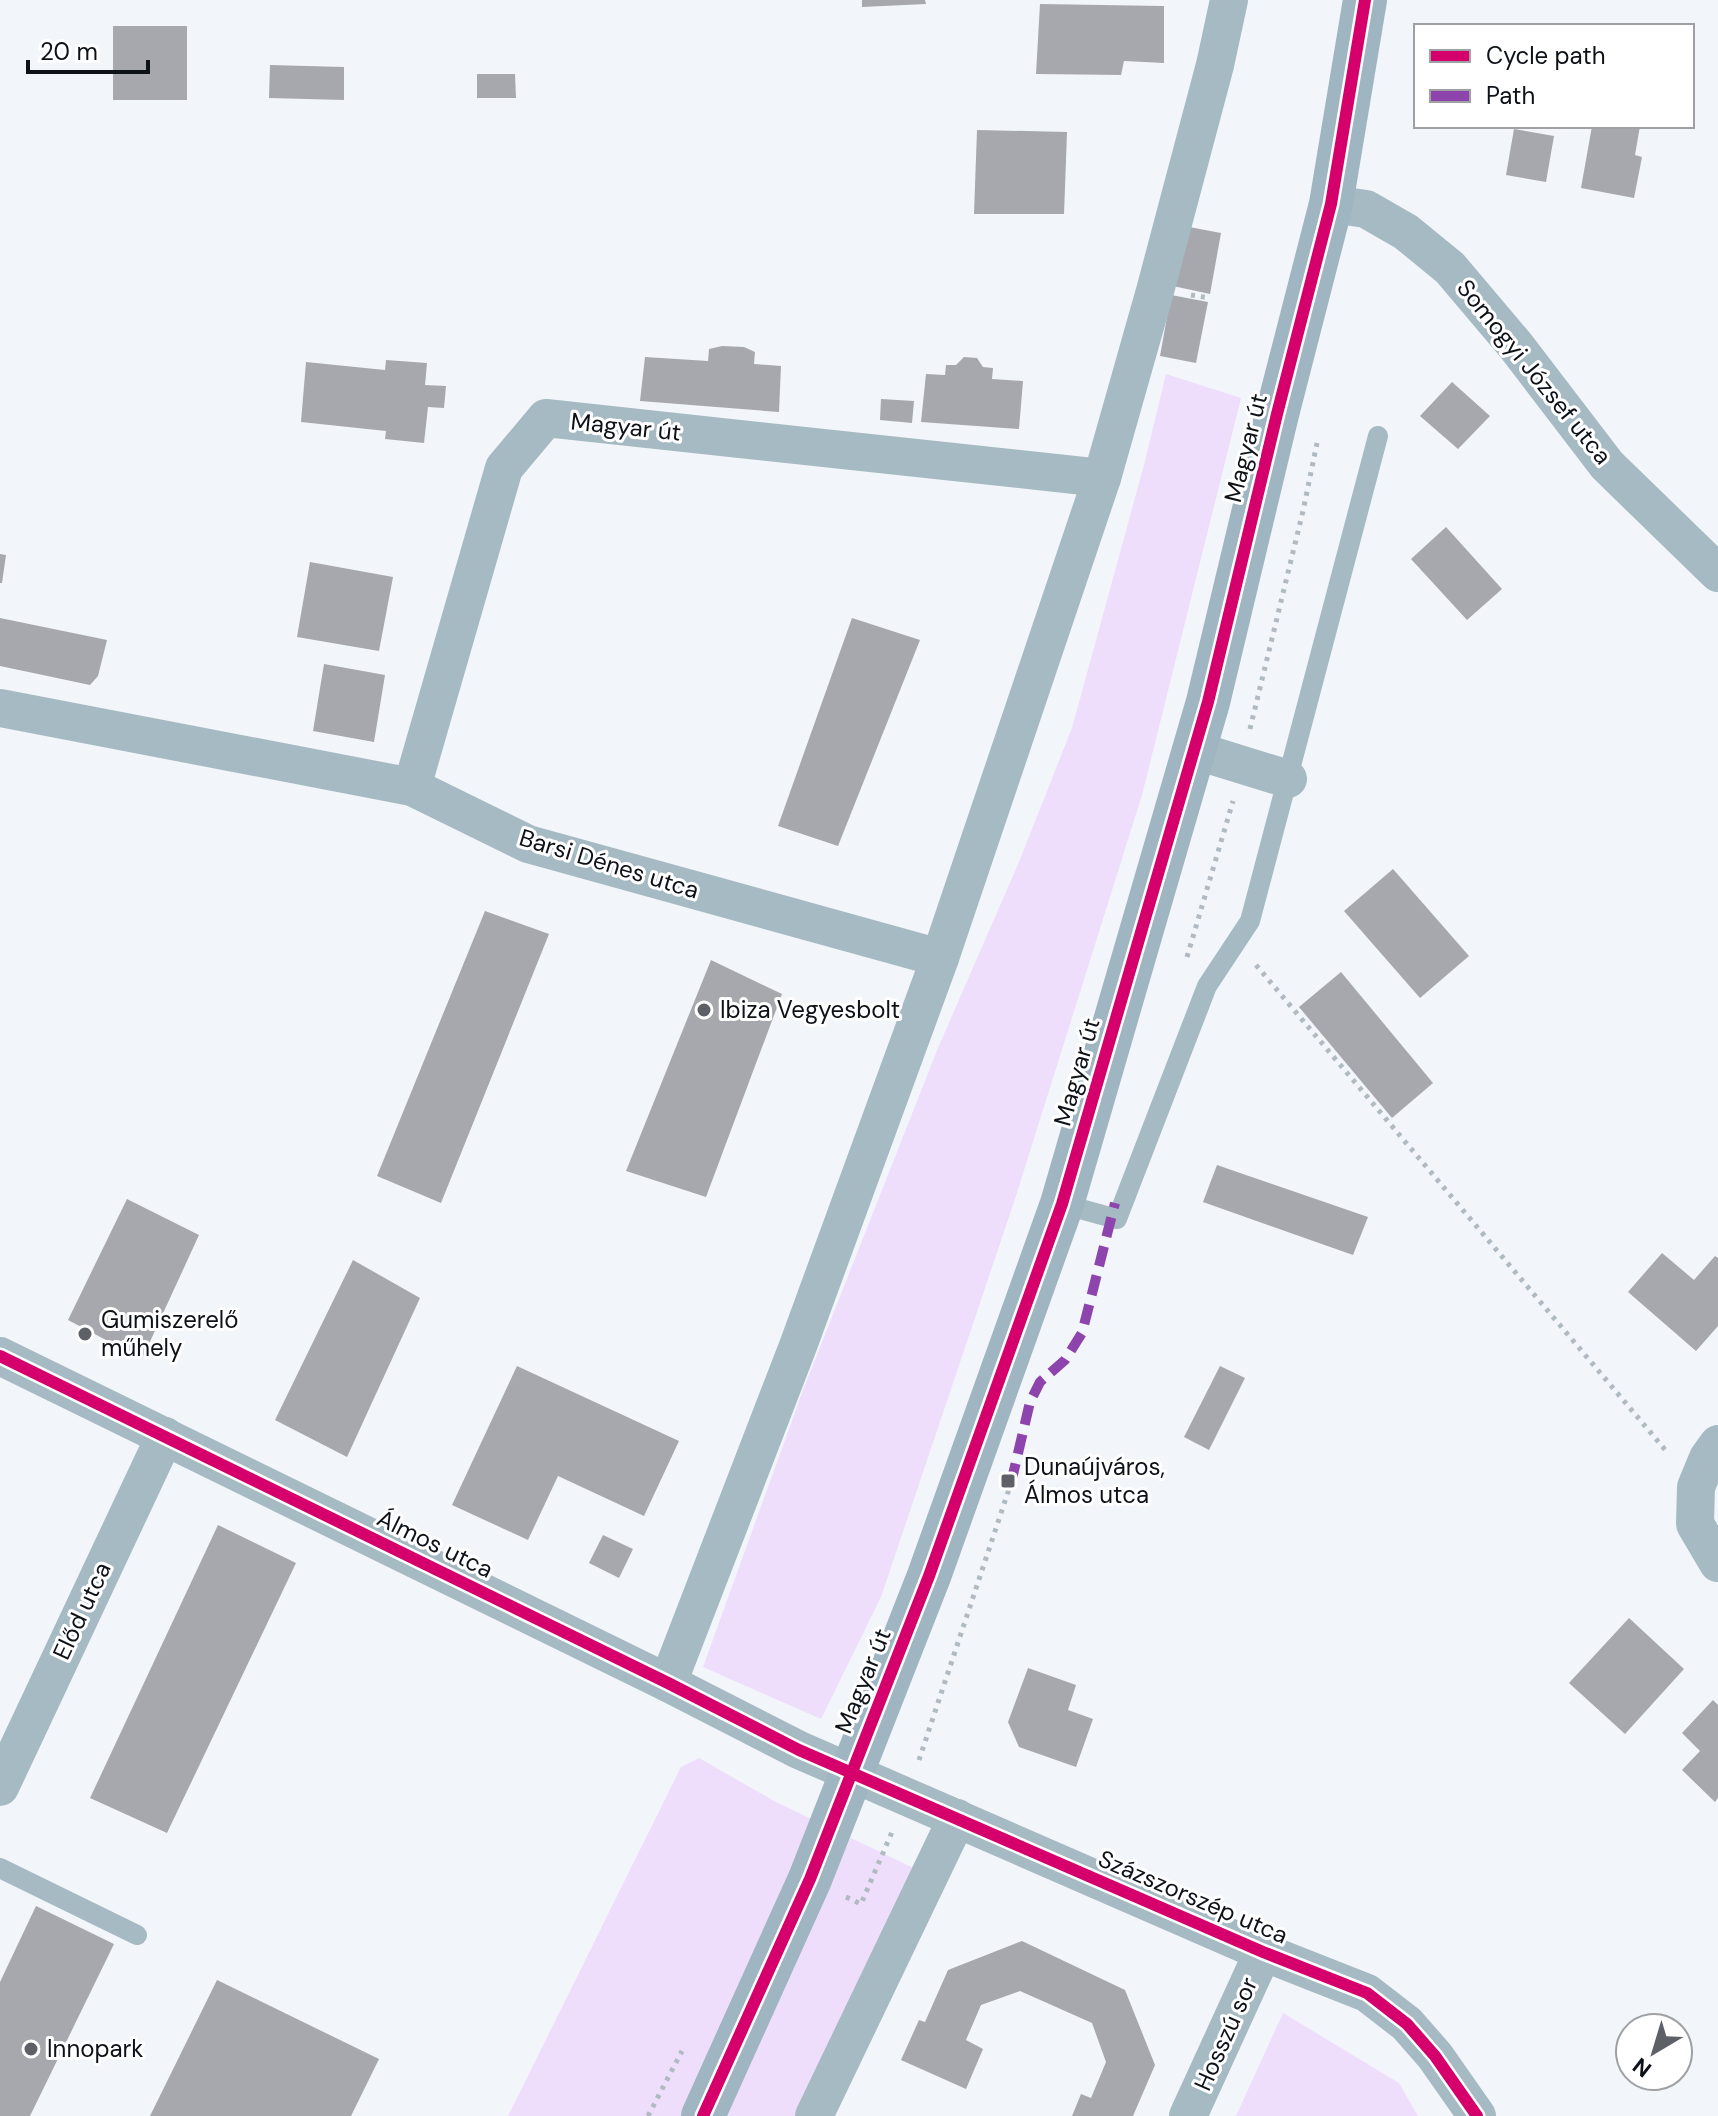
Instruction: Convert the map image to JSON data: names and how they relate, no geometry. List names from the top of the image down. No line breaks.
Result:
{"streets":{"street":["Somogyi József utca","Magyar út","Barsi Dénes utca","Álmos utca","Előd utca","Százszorszép utca","Hosszú sor"]},"crossings":[["Somogyi József utca","Magyar út"],["Magyar út","Barsi Dénes utca"],["Magyar út","Álmos utca"],["Magyar út","Százszorszép utca"],["Álmos utca","Előd utca"],["Álmos utca","Százszorszép utca"],["Százszorszép utca","Hosszú sor"]],"places":{"other":["Ibiza Vegyesbolt","Gumiszerelő műhely","Innopark"],"transit":["Dunaújváros, Álmos utca"]},"legend":["Cycle path","Path"],"scale_bar":"20 m","north":"bottom left"}
